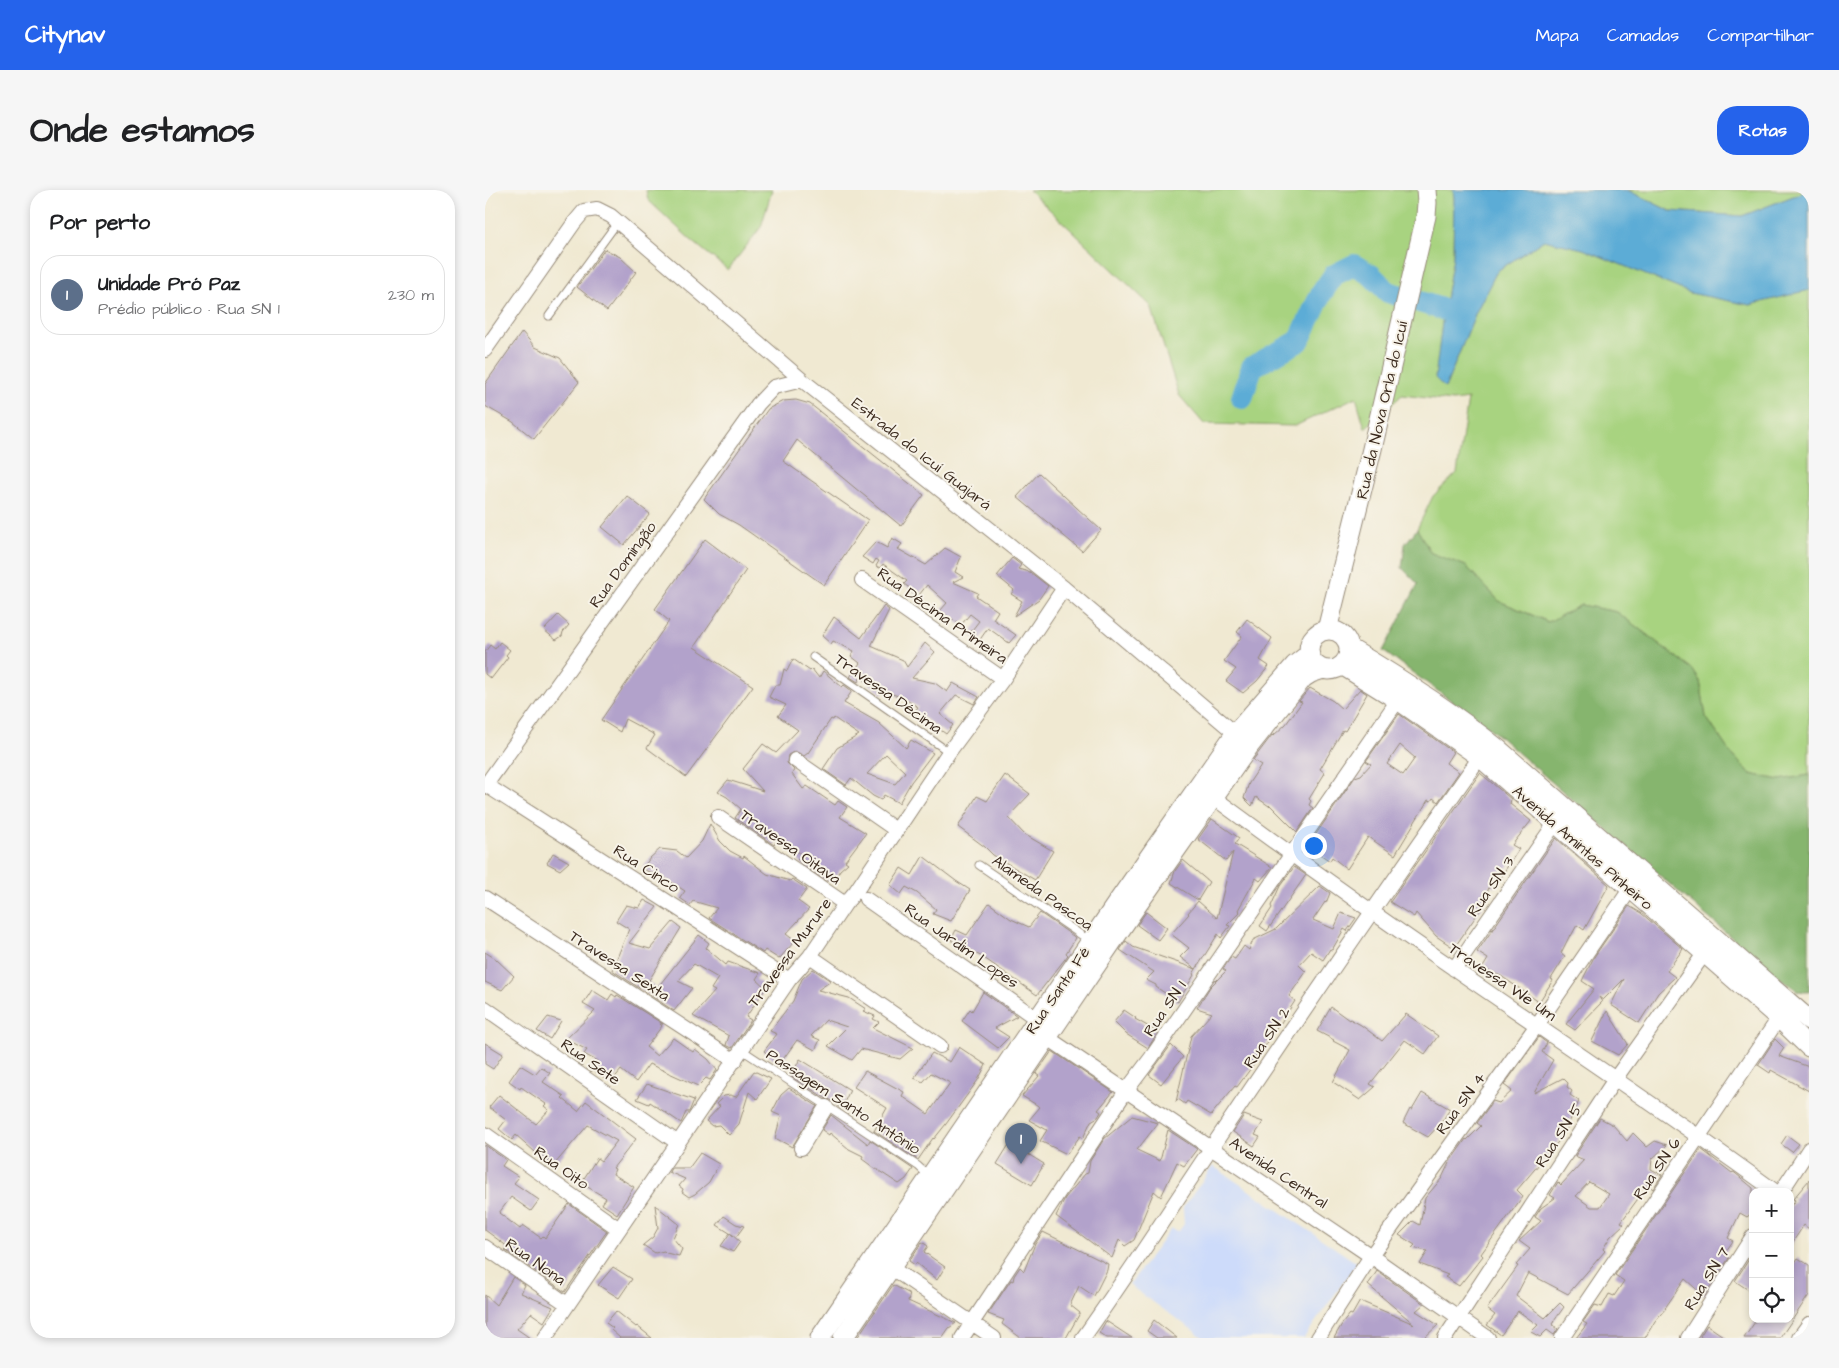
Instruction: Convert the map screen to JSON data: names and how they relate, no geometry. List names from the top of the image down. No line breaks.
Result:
{"streets":{"street":["Rua da Nova Orla do Icuí","Estrada do Icuí Guajará","Rua Domingão","Rua Décima Primeira","Travessa Oitava","Avenida Amintas Pinheiro","Rua Cinco","Rua SN 3","Rua Jardim Lopes","Travessa Murure","Travessa Sexta","Travessa We Um","Rua Santa Fé","Rua SN 1","Rua SN 2","Rua Sete","Rua SN 4","Rua SN 5","Rua Oito","Rua SN 6","Avenida Central","Rua Nona","Rua SN 7"],"lane":["Travessa Décima","Alameda Pascoa","Passagem Santo Antônio"]},"crossings":[["Rua da Nova Orla do Icuí","Avenida Amintas Pinheiro"],["Rua da Nova Orla do Icuí","Rua Santa Fé"],["Estrada do Icuí Guajará","Rua Domingão"],["Estrada do Icuí Guajará","Travessa Murure"],["Estrada do Icuí Guajará","Rua Santa Fé"],["Rua Domingão","Rua Cinco"],["Rua Décima Primeira","Travessa Murure"],["Travessa Décima","Travessa Murure"],["Travessa Oitava","Travessa Murure"],["Avenida Amintas Pinheiro","Rua SN 3"],["Avenida Amintas Pinheiro","Rua Santa Fé"],["Avenida Amintas Pinheiro","Rua SN 1"],["Avenida Amintas Pinheiro","Rua SN 2"],["Avenida Amintas Pinheiro","Rua SN 4"],["Avenida Amintas Pinheiro","Rua SN 5"],["Avenida Amintas Pinheiro","Rua SN 6"],["Rua Cinco","Travessa Murure"],["Rua SN 3","Travessa We Um"],["Alameda Pascoa","Rua Santa Fé"],["Rua Jardim Lopes","Rua Santa Fé"],["Travessa Murure","Travessa Sexta"],["Travessa Murure","Rua Sete"],["Travessa Murure","Passagem Santo Antônio"],["Travessa Murure","Rua Oito"],["Travessa Murure","Rua Nona"],["Travessa Sexta","Passagem Santo Antônio"],["Travessa We Um","Rua Santa Fé"],["Travessa We Um","Rua SN 1"],["Travessa We Um","Rua SN 2"],["Travessa We Um","Rua SN 4"],["Travessa We Um","Rua SN 5"],["Travessa We Um","Rua SN 6"],["Rua Santa Fé","Passagem Santo Antônio"],["Rua Santa Fé","Avenida Central"],["Rua SN 1","Avenida Central"],["Rua SN 2","Avenida Central"],["Rua SN 4","Avenida Central"],["Rua SN 5","Avenida Central"]],"page":{"header":"Citynav","nav":["Mapa","Camadas","Compartilhar"],"title":"Onde estamos","buttons":"Rotas","heading":"Por perto","list":[{"mark":"1","name":"Unidade Pró Paz","note":"Prédio público · Rua SN 1","value":"230 m"}],"pins":"1","map_buttons":["+","−"]}}
